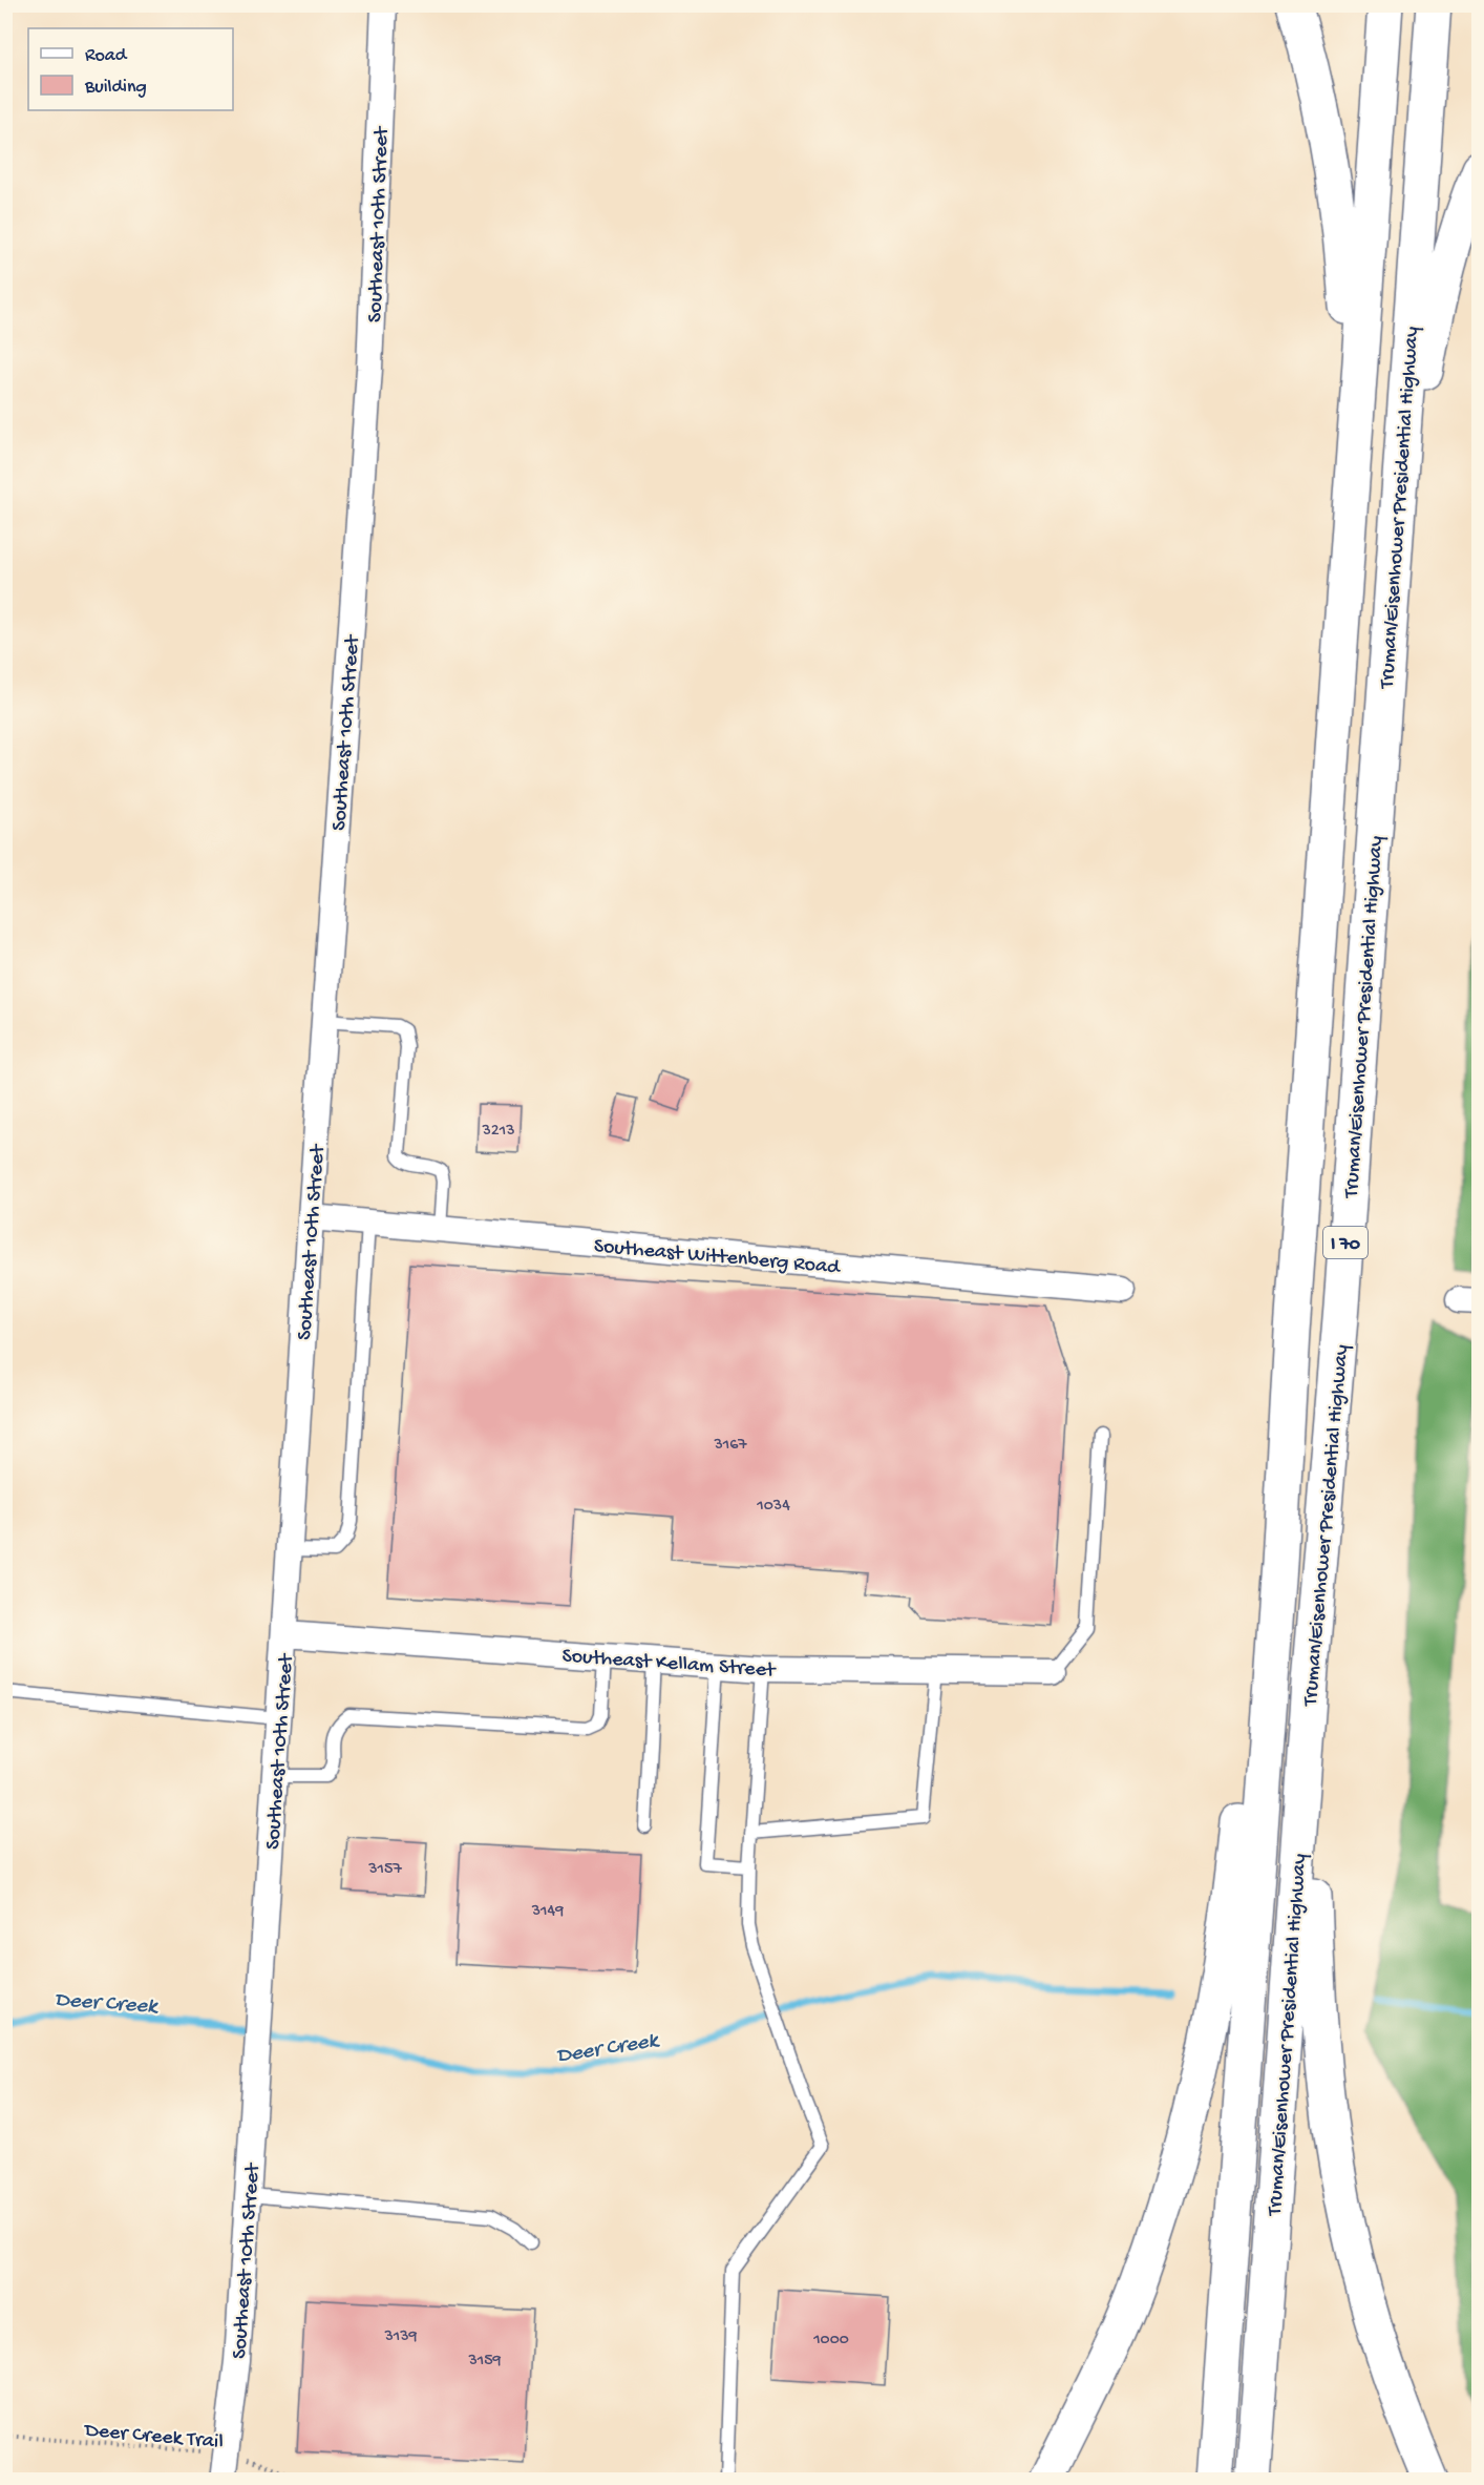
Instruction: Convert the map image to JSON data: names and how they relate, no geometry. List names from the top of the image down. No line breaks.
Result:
{"streets":{"highway":["Truman/Eisenhower Presidential Highway","I 70"],"street":["Southeast 10th Street","Southeast Wittenberg Road","Southeast Kellam Street"],"path":["Deer Creek Trail"]},"crossings":[["Southeast 10th Street","Southeast Wittenberg Road"],["Southeast 10th Street","Southeast Kellam Street"],["Southeast 10th Street","Deer Creek Trail"]],"water":["Deer Creek"],"house_numbers":["3213","3167","1034","3157","3149","3139","1000","3159"],"legend":["Road","Building"]}
